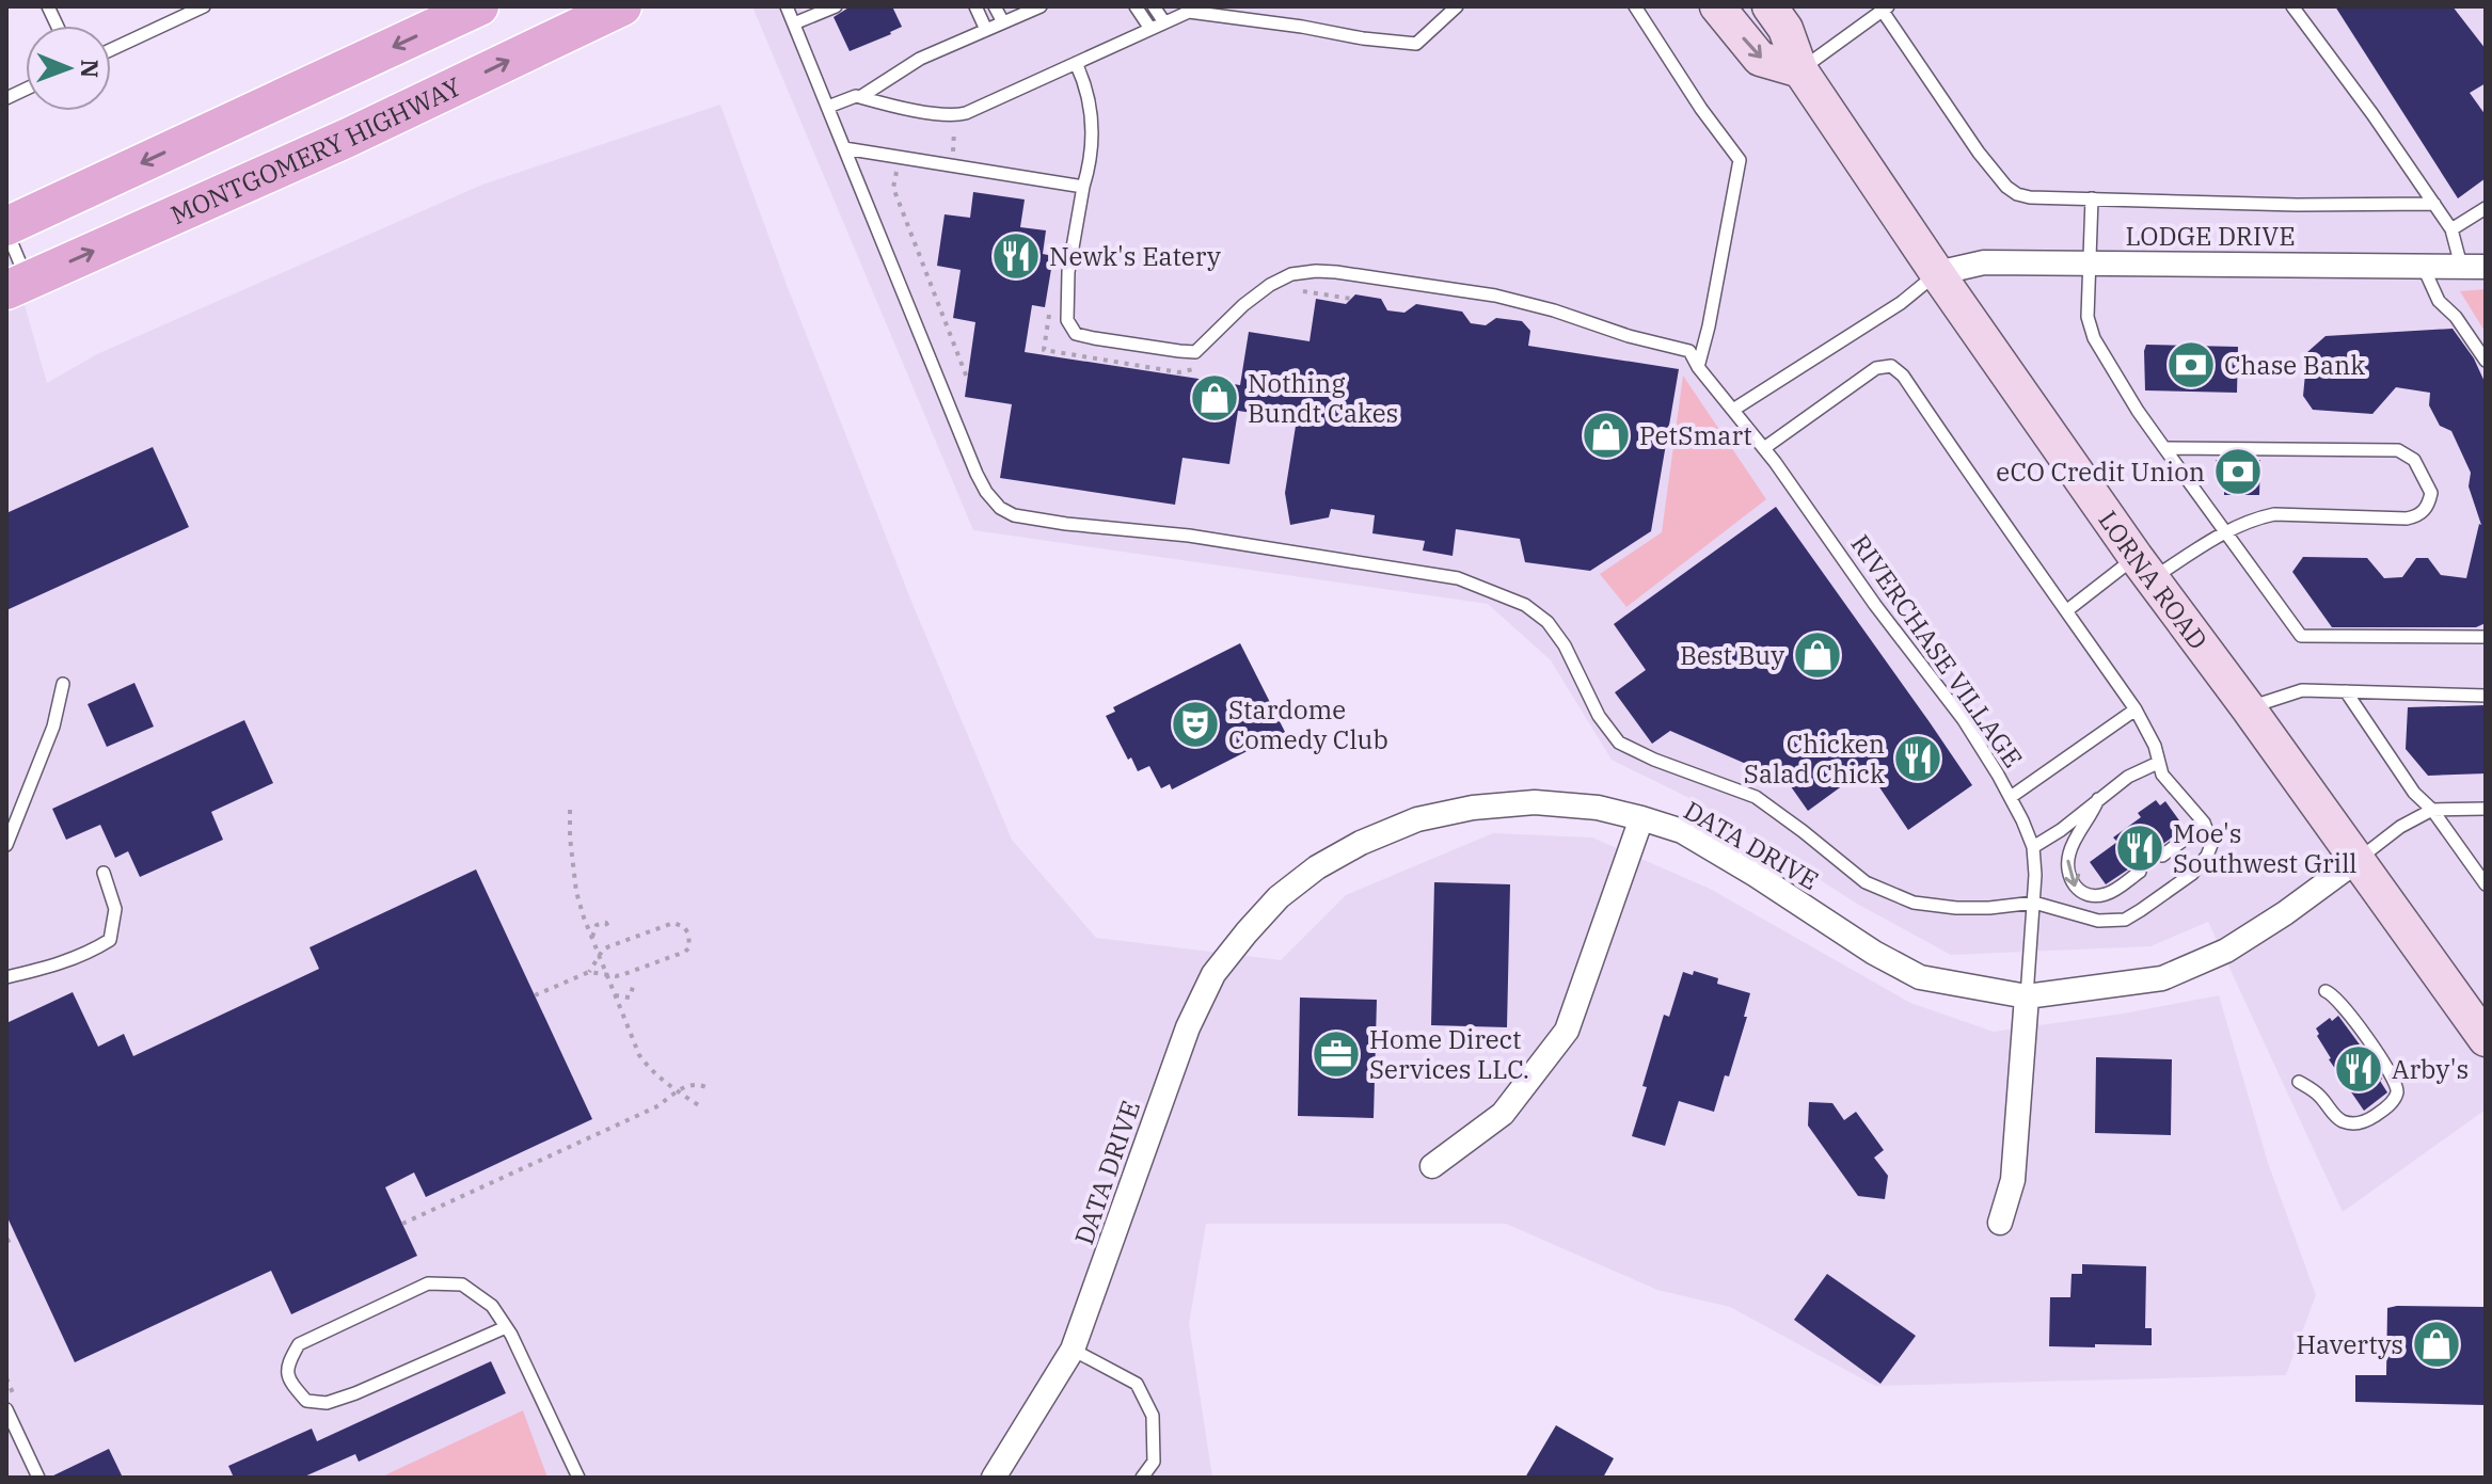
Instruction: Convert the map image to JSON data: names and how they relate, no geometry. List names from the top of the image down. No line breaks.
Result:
{"streets":{"main road":["MONTGOMERY HIGHWAY"],"street":["LODGE DRIVE","LORNA ROAD","DATA DRIVE"],"lane":["RIVERCHASE VILLAGE"]},"crossings":[["LODGE DRIVE","LORNA ROAD"],["LORNA ROAD","DATA DRIVE"],["RIVERCHASE VILLAGE","DATA DRIVE"]],"places":{"restaurant":["Newk's Eatery","Chicken Salad Chick","Moe's Southwest Grill","Arby's"],"bank":["Chase Bank","eCO Credit Union"],"shop":["Nothing Bundt Cakes","PetSmart","Best Buy","Havertys"],"theatre":["Stardome Comedy Club"],"office":["Home Direct Services LLC."]},"north":"right"}
